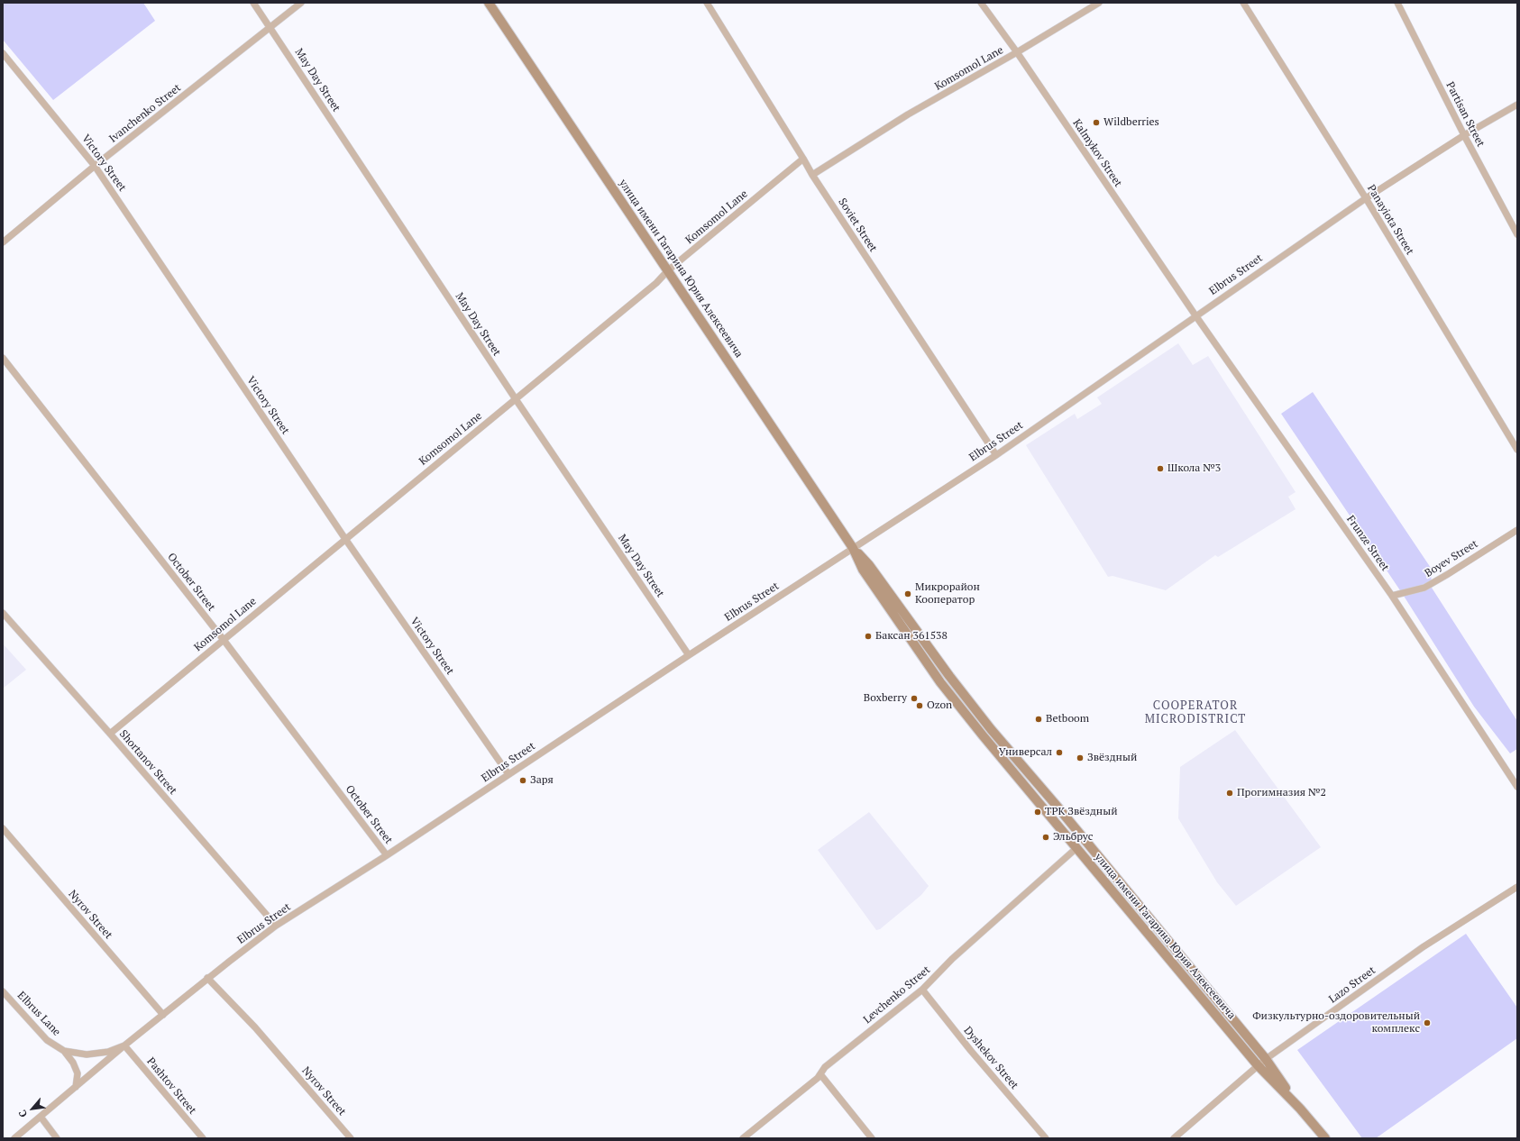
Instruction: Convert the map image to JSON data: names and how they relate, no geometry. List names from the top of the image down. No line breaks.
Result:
{"streets":{"street":["Komsomol Lane","May Day Street","Ivanchenko Street","Partisan Street","Kalmykov Street","Victory Street","Panayiota Street","Soviet Street","улица имени Гагарина Юрия Алексеевича","Elbrus Street","Frunze Street","Boyev Street","October Street","Shortanov Street","Nyrov Street","Lazo Street","Levchenko Street","Elbrus Lane","Dyshekov Street","Pashtov Street"]},"crossings":[["Komsomol Lane","May Day Street"],["Komsomol Lane","Kalmykov Street"],["Komsomol Lane","Victory Street"],["Komsomol Lane","Soviet Street"],["Komsomol Lane","улица имени Гагарина Юрия Алексеевича"],["Komsomol Lane","October Street"],["Komsomol Lane","Shortanov Street"],["May Day Street","Ivanchenko Street"],["May Day Street","Elbrus Street"],["Ivanchenko Street","Victory Street"],["Partisan Street","Elbrus Street"],["Kalmykov Street","Elbrus Street"],["Kalmykov Street","Frunze Street"],["Victory Street","Elbrus Street"],["Panayiota Street","Elbrus Street"],["Soviet Street","Elbrus Street"],["улица имени Гагарина Юрия Алексеевича","Elbrus Street"],["улица имени Гагарина Юрия Алексеевича","Lazo Street"],["улица имени Гагарина Юрия Алексеевича","Levchenko Street"],["Elbrus Street","Frunze Street"],["Elbrus Street","October Street"],["Elbrus Street","Shortanov Street"],["Elbrus Street","Nyrov Street"],["Elbrus Street","Elbrus Lane"],["Elbrus Street","Pashtov Street"],["Frunze Street","Boyev Street"],["Levchenko Street","Dyshekov Street"],["Elbrus Lane","Pashtov Street"]],"districts":["COOPERATOR MICRODISTRICT"],"places":["Wildberries","Школа №3","Микрорайон Кооператор","Баксан 361538","Boxberry","Ozon","Betboom","Универсал","Звёздный","Заря","Прогимназия №2","ТРК Звёздный","Эльбрус","Физкультурно-оздоровительный комплекс"],"north":"bottom left"}
